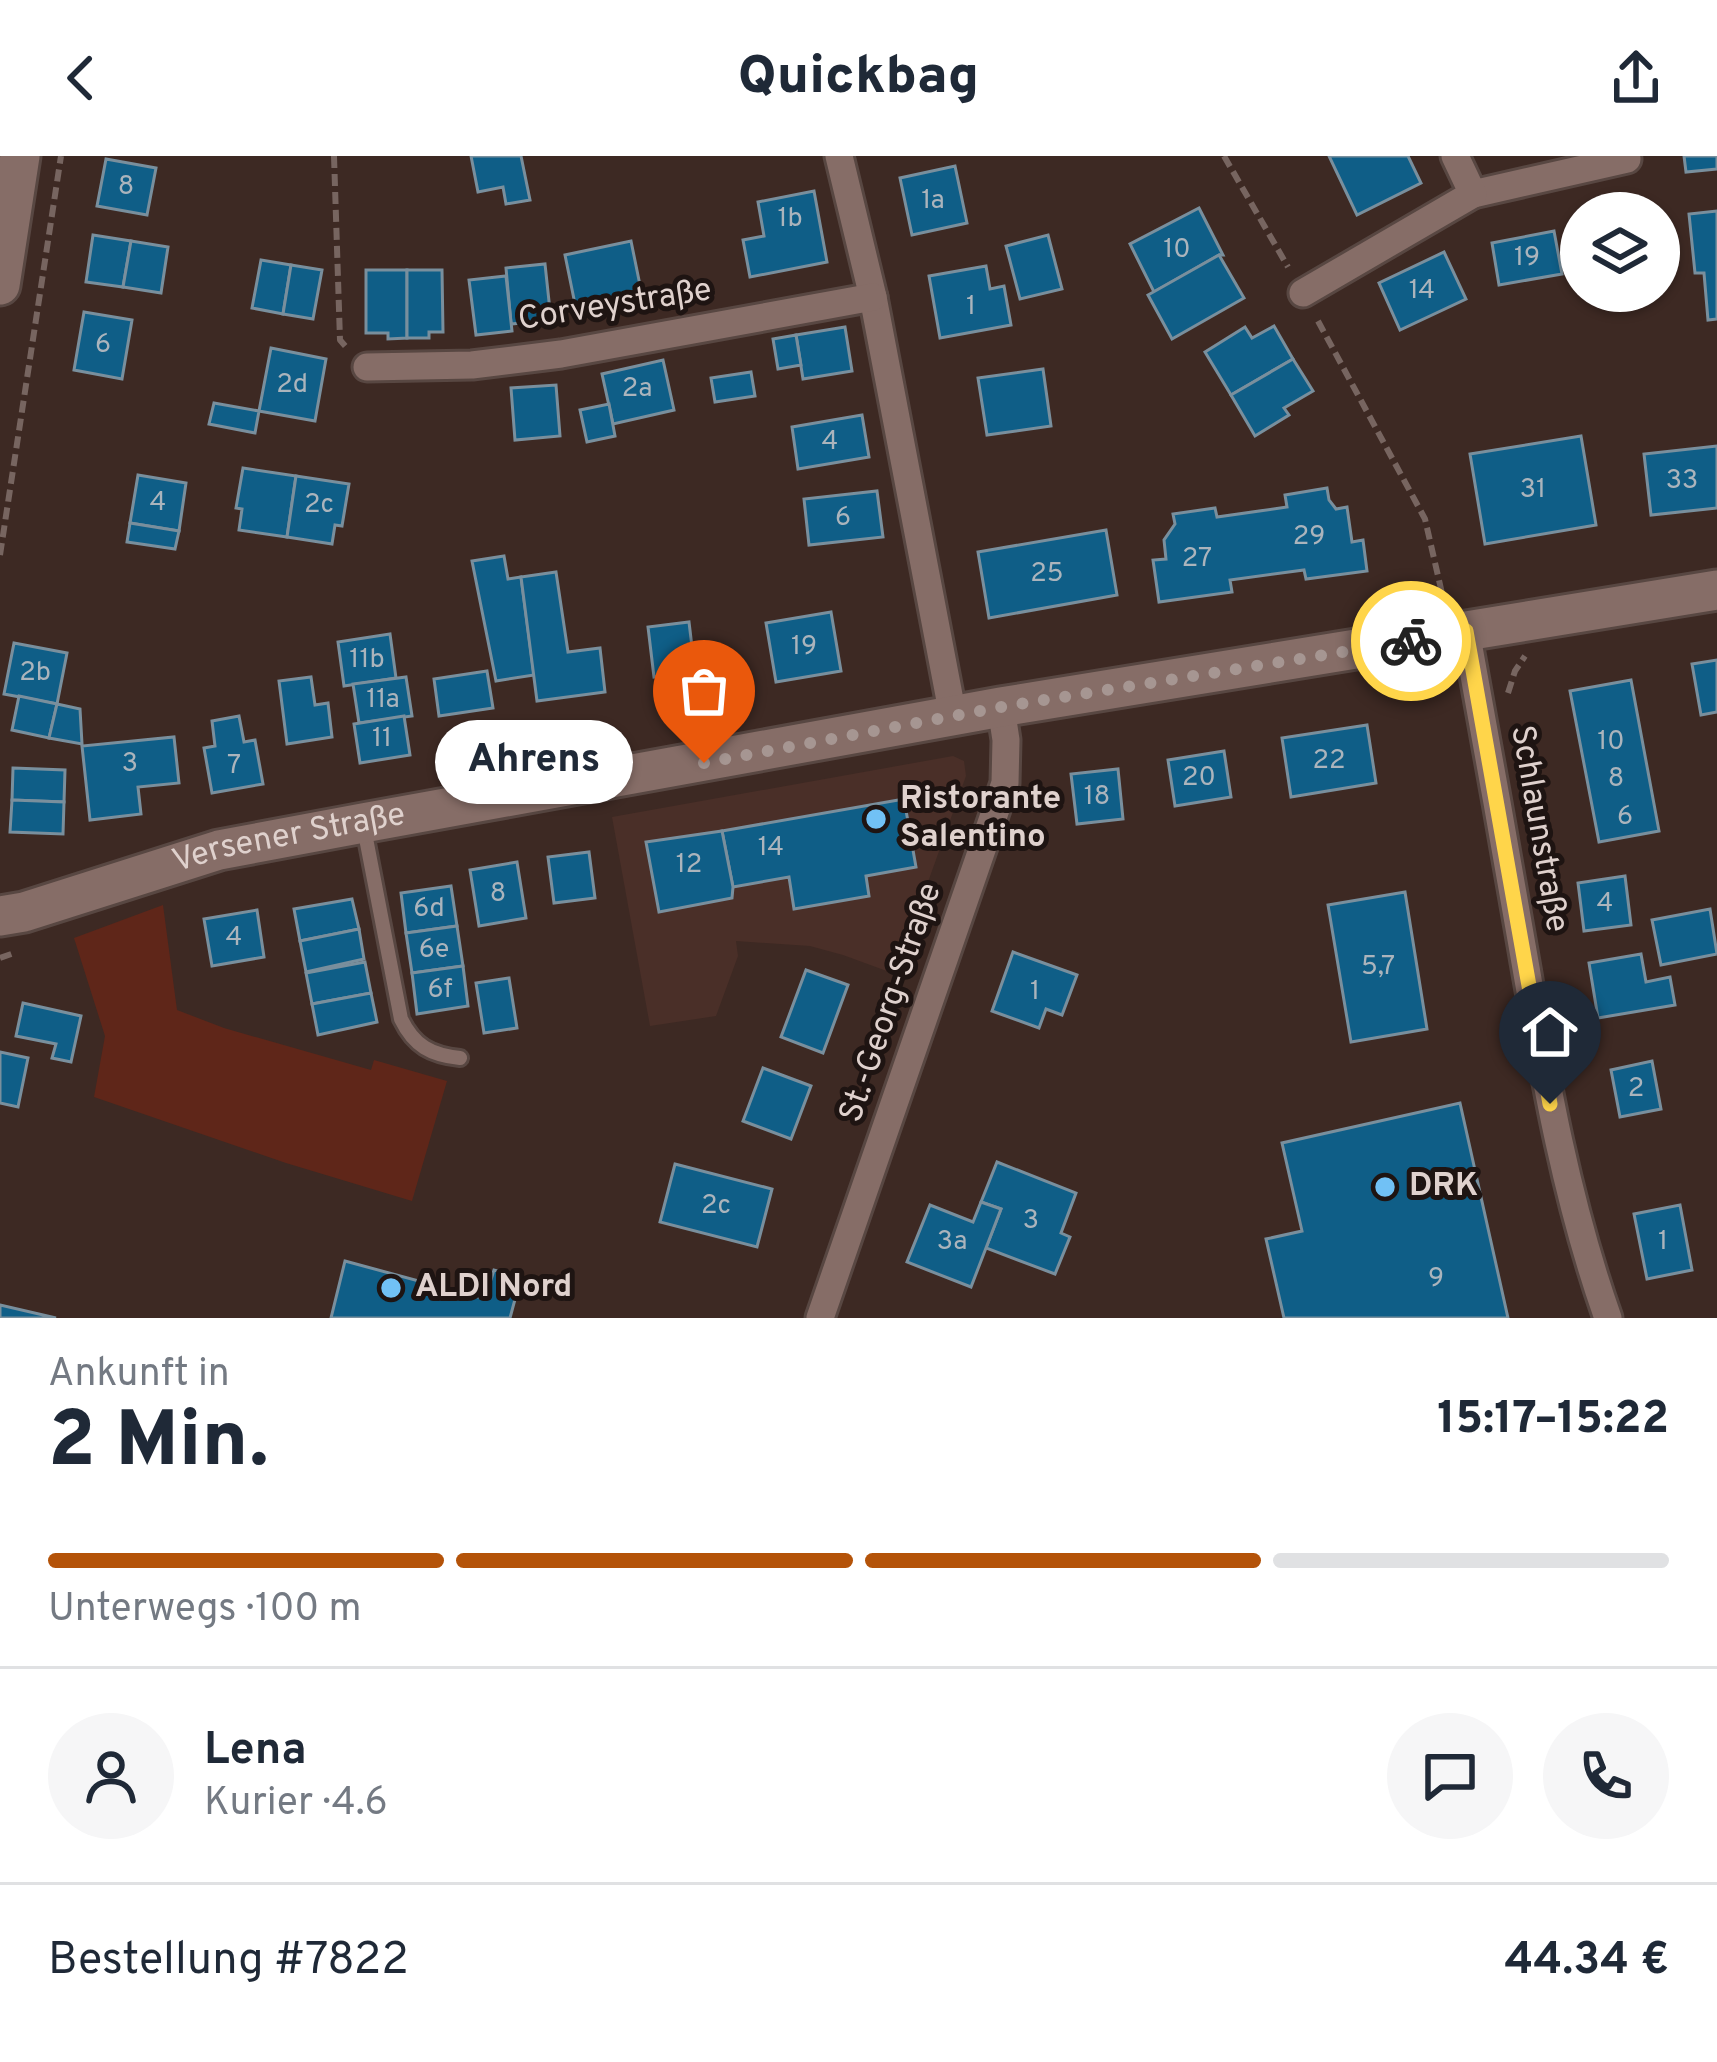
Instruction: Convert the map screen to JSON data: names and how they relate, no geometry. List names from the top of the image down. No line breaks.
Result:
{"streets":{"street":["Corveystraße","Schlaunstraße","Versener Straße","St.-Georg-Straße"]},"crossings":[["Schlaunstraße","Versener Straße"],["Versener Straße","St.-Georg-Straße"]],"places":["Ahrens","Ristorante Salentino","DRK","ALDI Nord"],"house_numbers":["8","1a","1b","10","19","14","1","6","2d","2a","4","33","31","4","2c","6","29","27","25","19","11b","2b","11a","11","10","22","3","7","20","8","18","6","14","12","8","4","6d","4","6e","5,7","6f","1","2","2c","3","3a","1","9"],"page":{"header":"Quickbag","bubble":"Ahrens","heading":["2 Min.","Ankunft in","15:17–15:22"],"panel":["Lena","Kurier · 4.6","Bestellung #7822","44.34 €"],"bar":"Unterwegs · 100 m"}}
